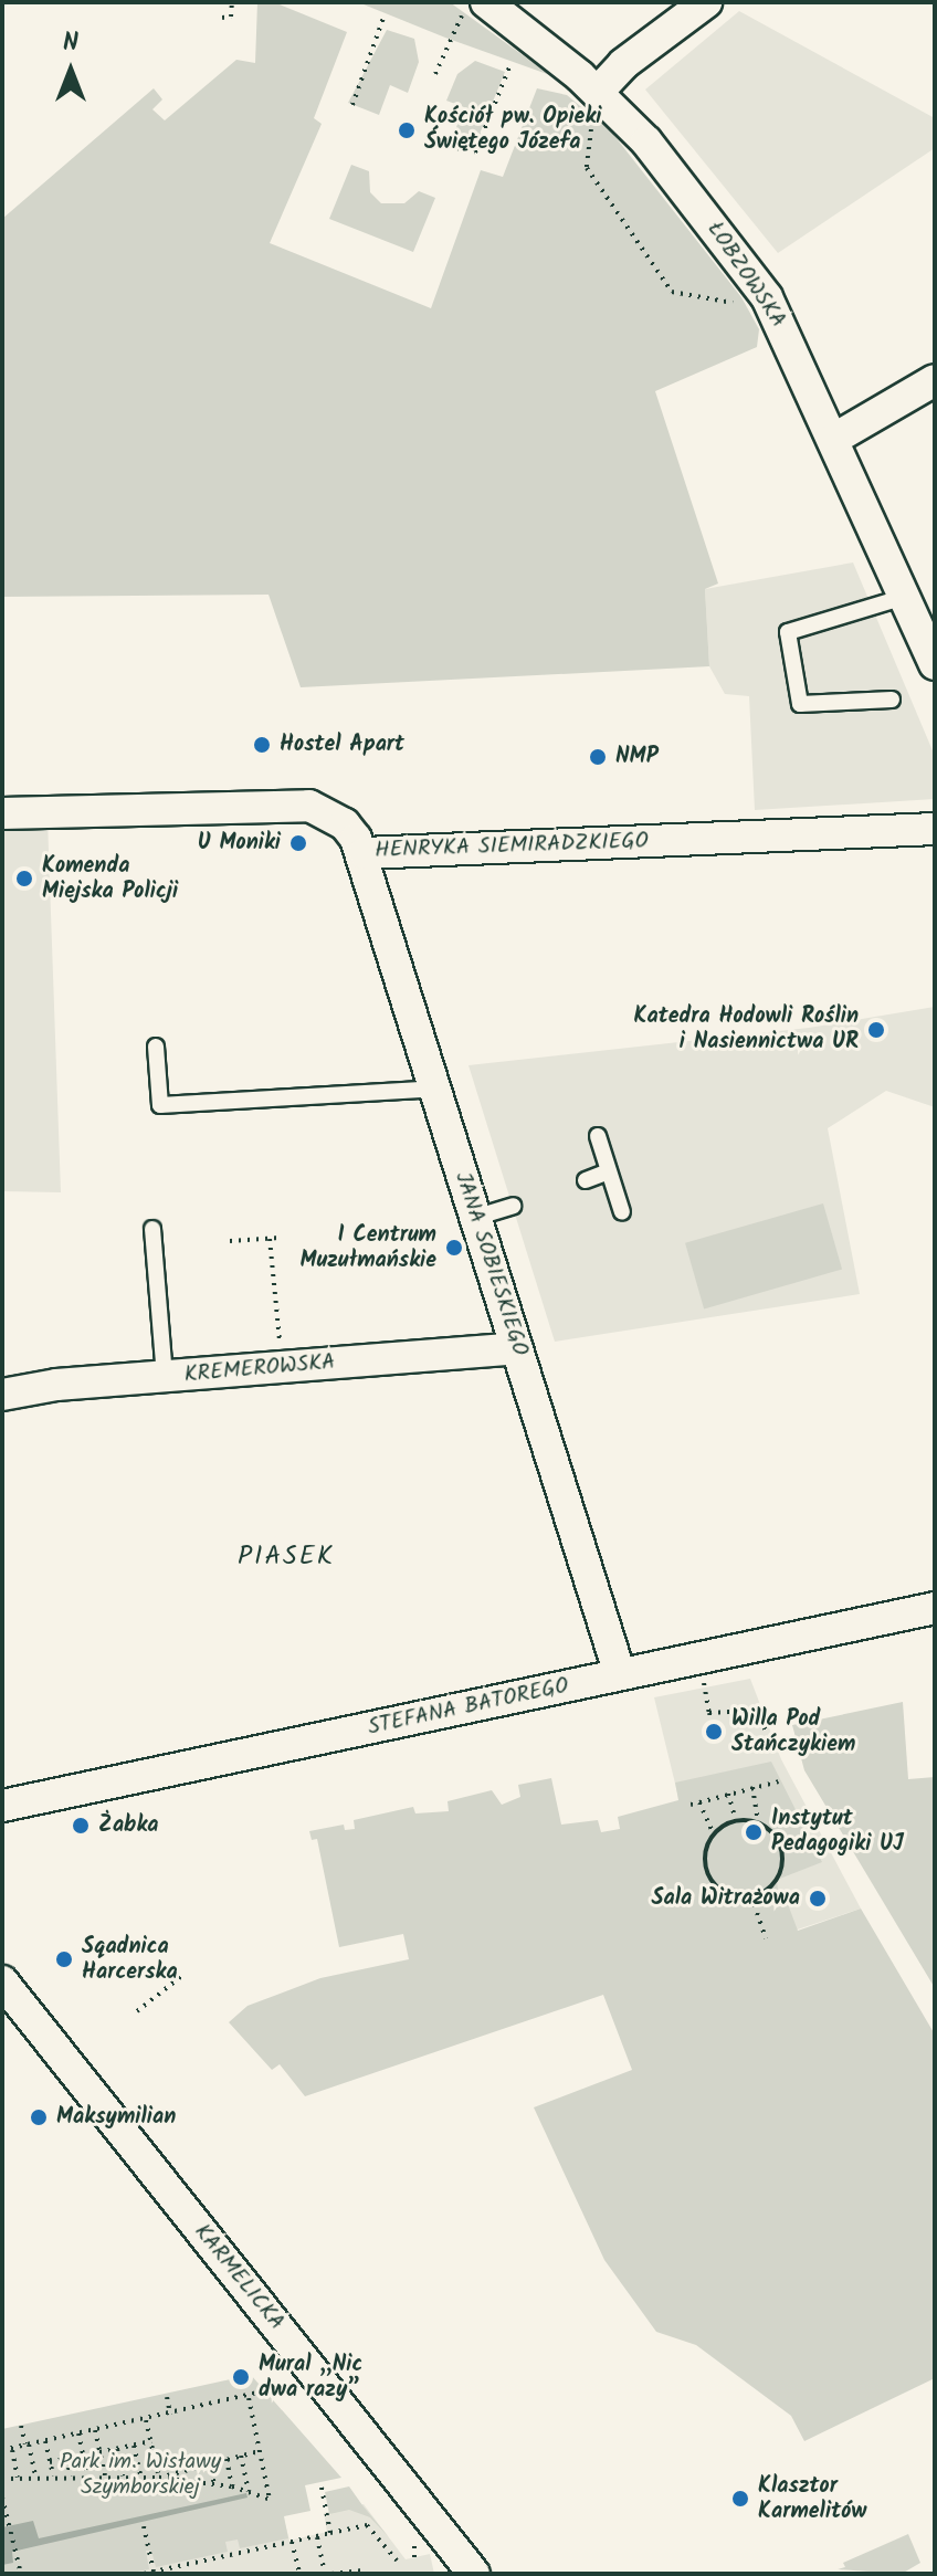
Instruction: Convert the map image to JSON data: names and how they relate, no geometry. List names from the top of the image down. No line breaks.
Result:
{"streets":{"street":["ŁOBZOWSKA","HENRYKA SIEMIRADZKIEGO","JANA SOBIESKIEGO","KREMEROWSKA","STEFANA BATOREGO","KARMELICKA"]},"crossings":[["HENRYKA SIEMIRADZKIEGO","JANA SOBIESKIEGO"],["JANA SOBIESKIEGO","KREMEROWSKA"],["JANA SOBIESKIEGO","STEFANA BATOREGO"]],"districts":["PIASEK"],"parks":["Park im. Wisławy Szymborskiej"],"places":["Kościół pw. Opieki Świętego Józefa","Hostel Apart","NMP","U Moniki","Komenda Miejska Policji","Katedra Hodowli Roślin i Nasiennictwa UR","I Centrum Muzułmańskie","Willa Pod Stańczykiem","Żabka","Instytut Pedagogiki UJ","Sala Witrażowa","Sqadnica Harcerska","Maksymilian","Mural „Nic dwa razy”","Klasztor Karmelitów"],"north":"top"}
